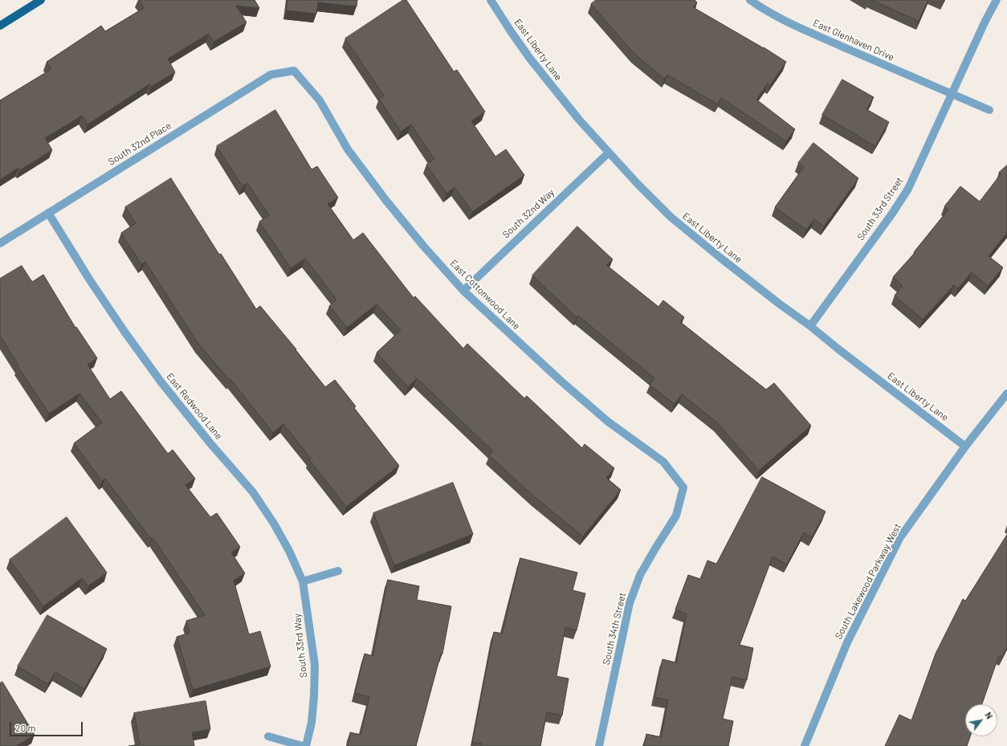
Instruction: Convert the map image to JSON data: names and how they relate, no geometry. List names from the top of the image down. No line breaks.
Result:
{"streets":{"street":["East Glenhaven Drive","East Liberty Lane","South 32nd Place","South 33rd Street","South 32nd Way","East Cottonwood Lane","East Redwood Lane","South Lakewood Parkway West","South 34th Street","South 33rd Way"]},"crossings":[["East Glenhaven Drive","South 33rd Street"],["East Liberty Lane","South 33rd Street"],["East Liberty Lane","South 32nd Way"],["East Liberty Lane","South Lakewood Parkway West"],["South 32nd Place","East Cottonwood Lane"],["South 32nd Place","East Redwood Lane"],["South 32nd Way","East Cottonwood Lane"],["East Cottonwood Lane","South 34th Street"],["East Redwood Lane","South 33rd Way"]],"scale_bar":"20 m","north":"top right"}
